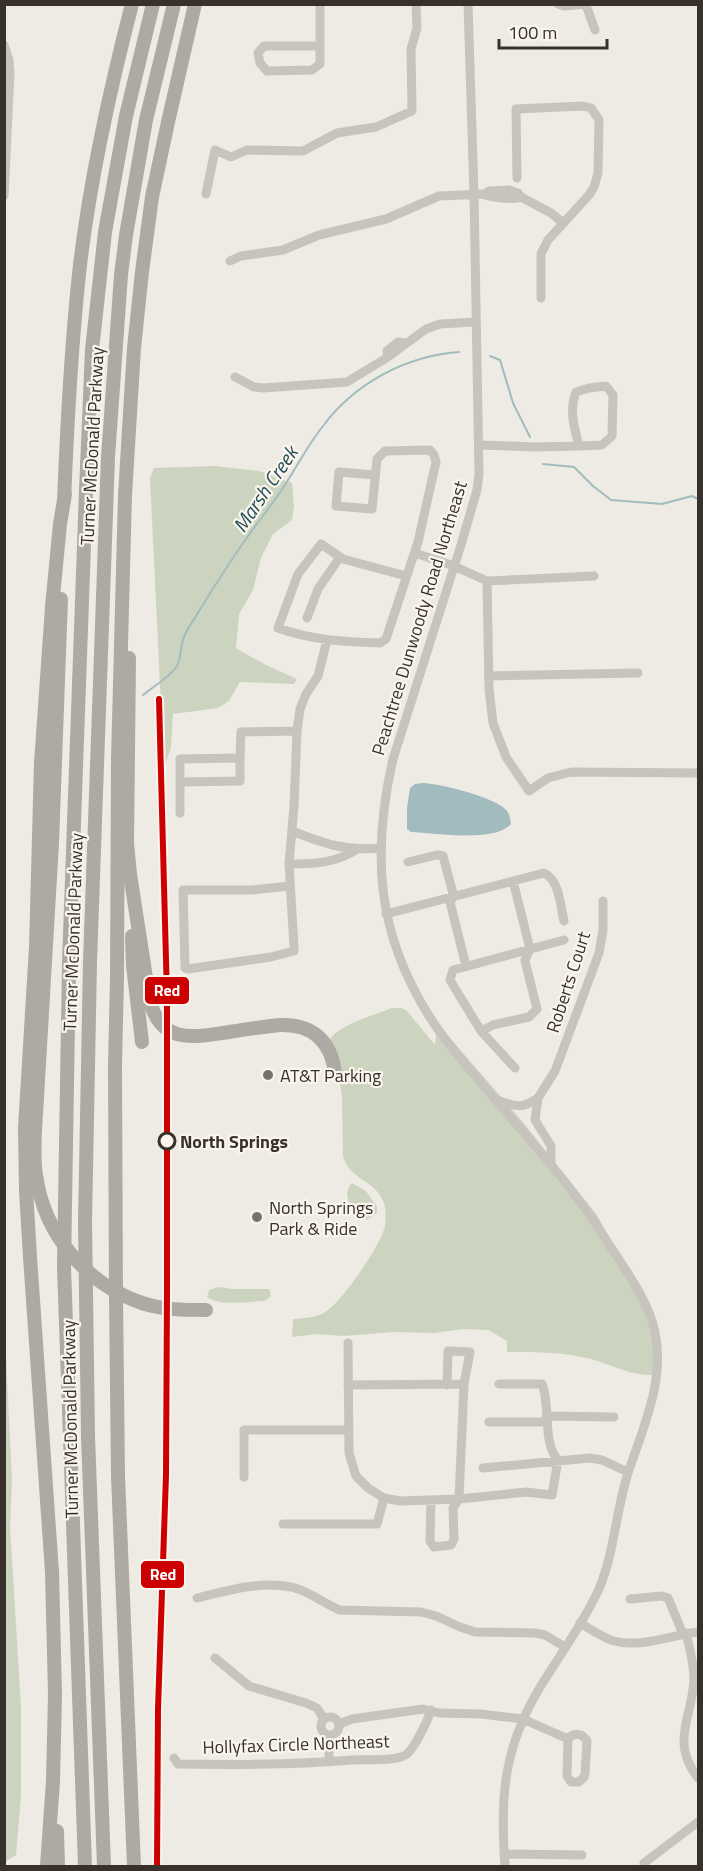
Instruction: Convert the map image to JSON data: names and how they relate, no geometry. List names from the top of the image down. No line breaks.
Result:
{"streets":{"highway":["Turner McDonald Parkway"],"street":["Peachtree Dunwoody Road Northeast","Roberts Court","Hollyfax Circle Northeast"]},"crossings":[["Peachtree Dunwoody Road Northeast","Roberts Court"]],"water":["Marsh Creek"],"places":["AT&T Parking","North Springs","North Springs Park & Ride"],"lines":["transit line Red"],"scale_bar":"100 m"}
